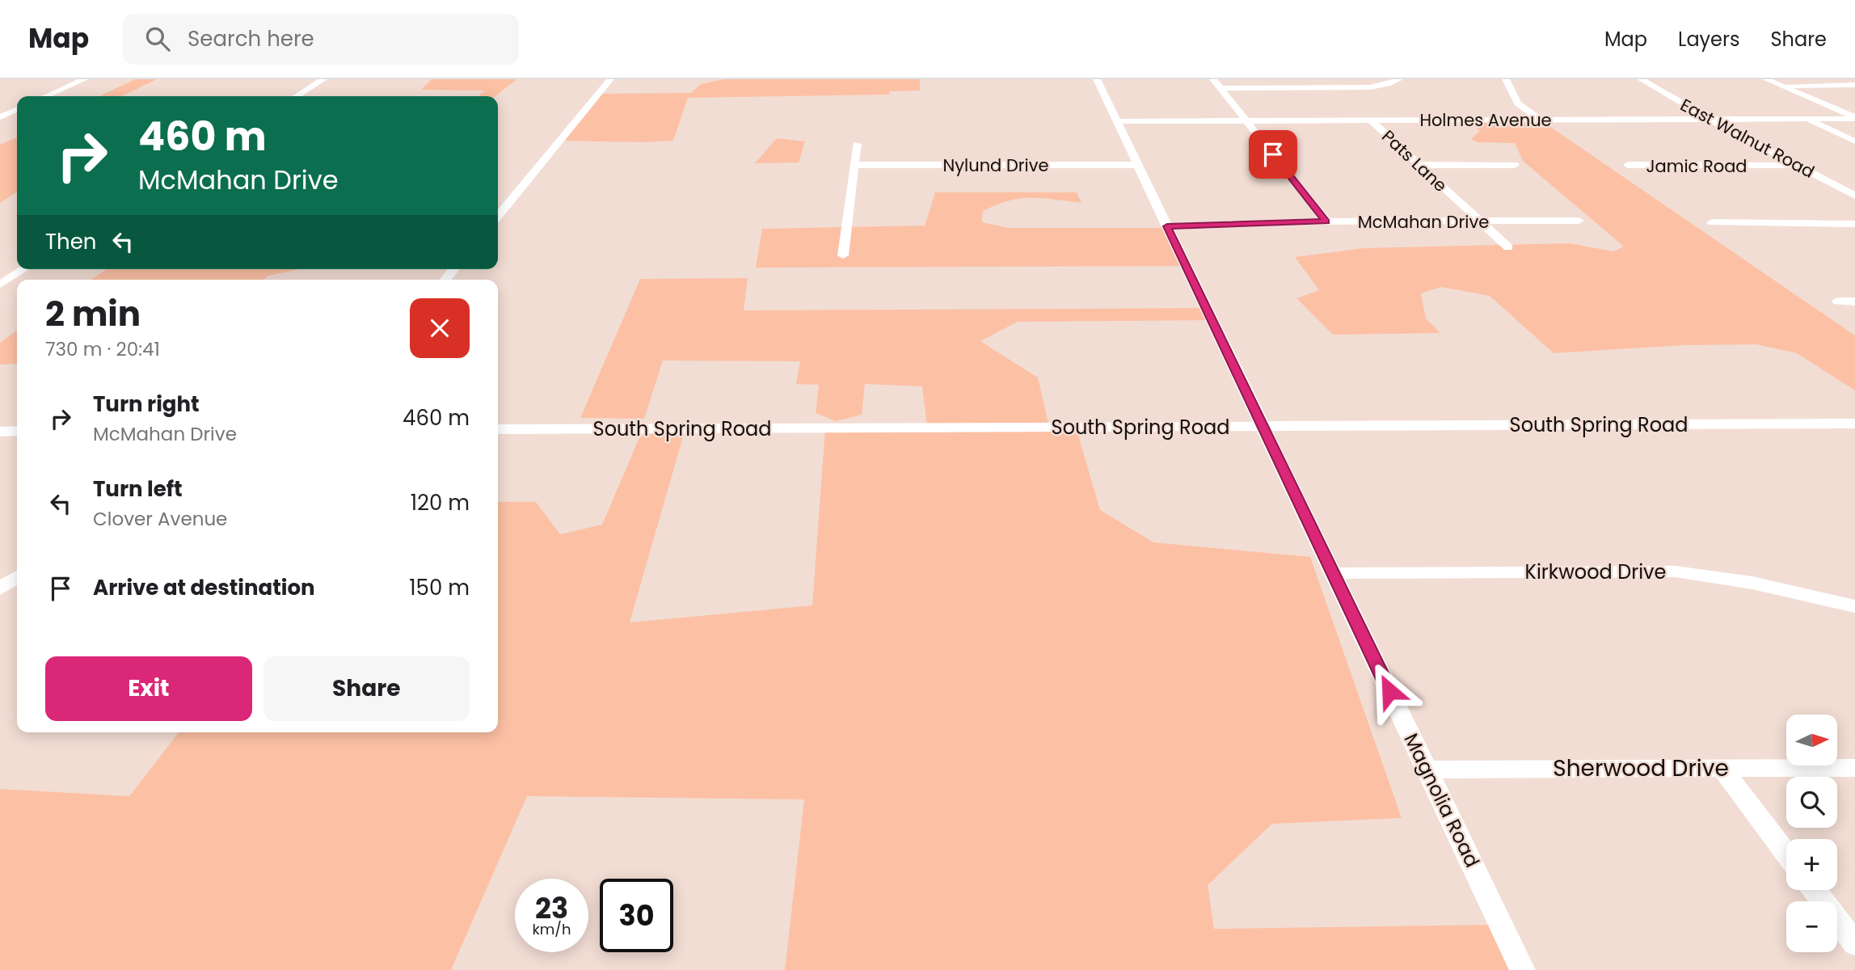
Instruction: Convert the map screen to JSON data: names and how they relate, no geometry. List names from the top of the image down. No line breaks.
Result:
{"streets":{"street":["Holmes Avenue","East Walnut Road","Pats Lane","Nylund Drive","Jamic Road","McMahan Drive","South Spring Road","Kirkwood Drive","Sherwood Drive","Magnolia Road"]},"crossings":[["Holmes Avenue","East Walnut Road"],["Holmes Avenue","Pats Lane"],["Holmes Avenue","Magnolia Road"],["East Walnut Road","Jamic Road"],["Pats Lane","McMahan Drive"],["Nylund Drive","Magnolia Road"],["McMahan Drive","Magnolia Road"],["South Spring Road","Magnolia Road"],["Kirkwood Drive","Magnolia Road"],["Sherwood Drive","Magnolia Road"]],"north":"right","page":{"header":"Map","search":"Search here","nav":["Map","Layers","Share"],"turn":["460 m","McMahan Drive"],"then":"Then","heading":["2 min","730 m · 20:41"],"list":[{"name":"Turn right","note":"McMahan Drive","value":"460 m"},{"name":"Turn left","note":"Clover Avenue","value":"120 m"},{"name":"Arrive at destination","value":"150 m"}],"buttons":["Exit","Share"],"map_buttons":["+","−"],"speed":"23 km/h","limit":"30"}}
